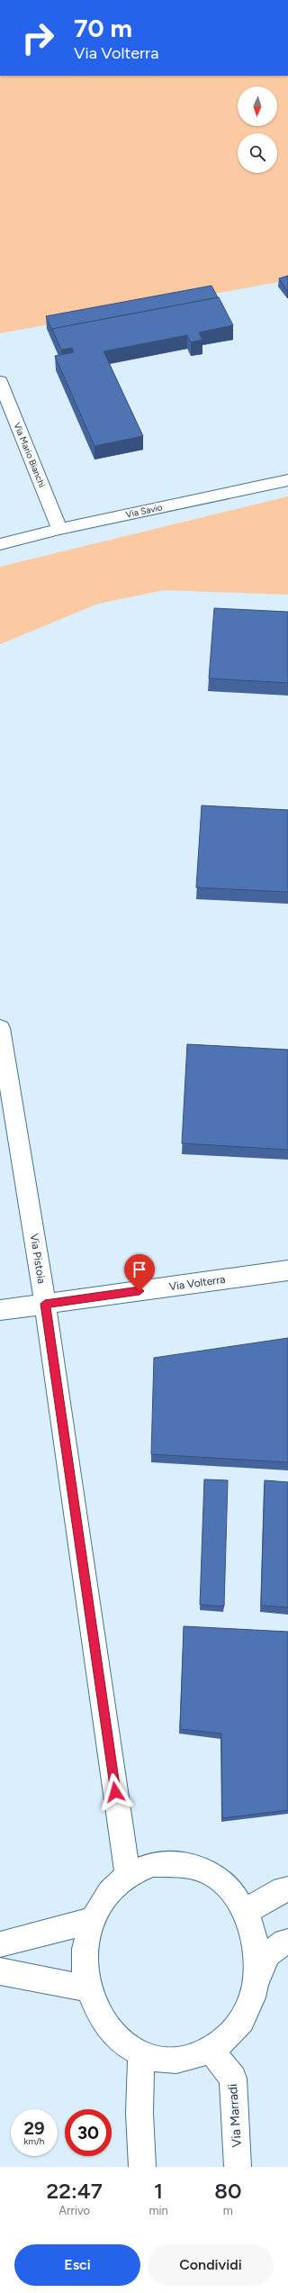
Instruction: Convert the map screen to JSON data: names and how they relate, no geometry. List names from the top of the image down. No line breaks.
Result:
{"streets":{"street":["Via Mario Bianchi","Via Savio","Via Pistoia","Via Volterra","Via Marradi"]},"crossings":[["Via Mario Bianchi","Via Savio"],["Via Pistoia","Via Volterra"]],"north":"bottom","page":{"turn":["70 m","Via Volterra"],"speed":"29 km/h","limit":"30","eta":["22:47","Arrivo","1","min","80","m"],"buttons":["Esci","Condividi"]}}
